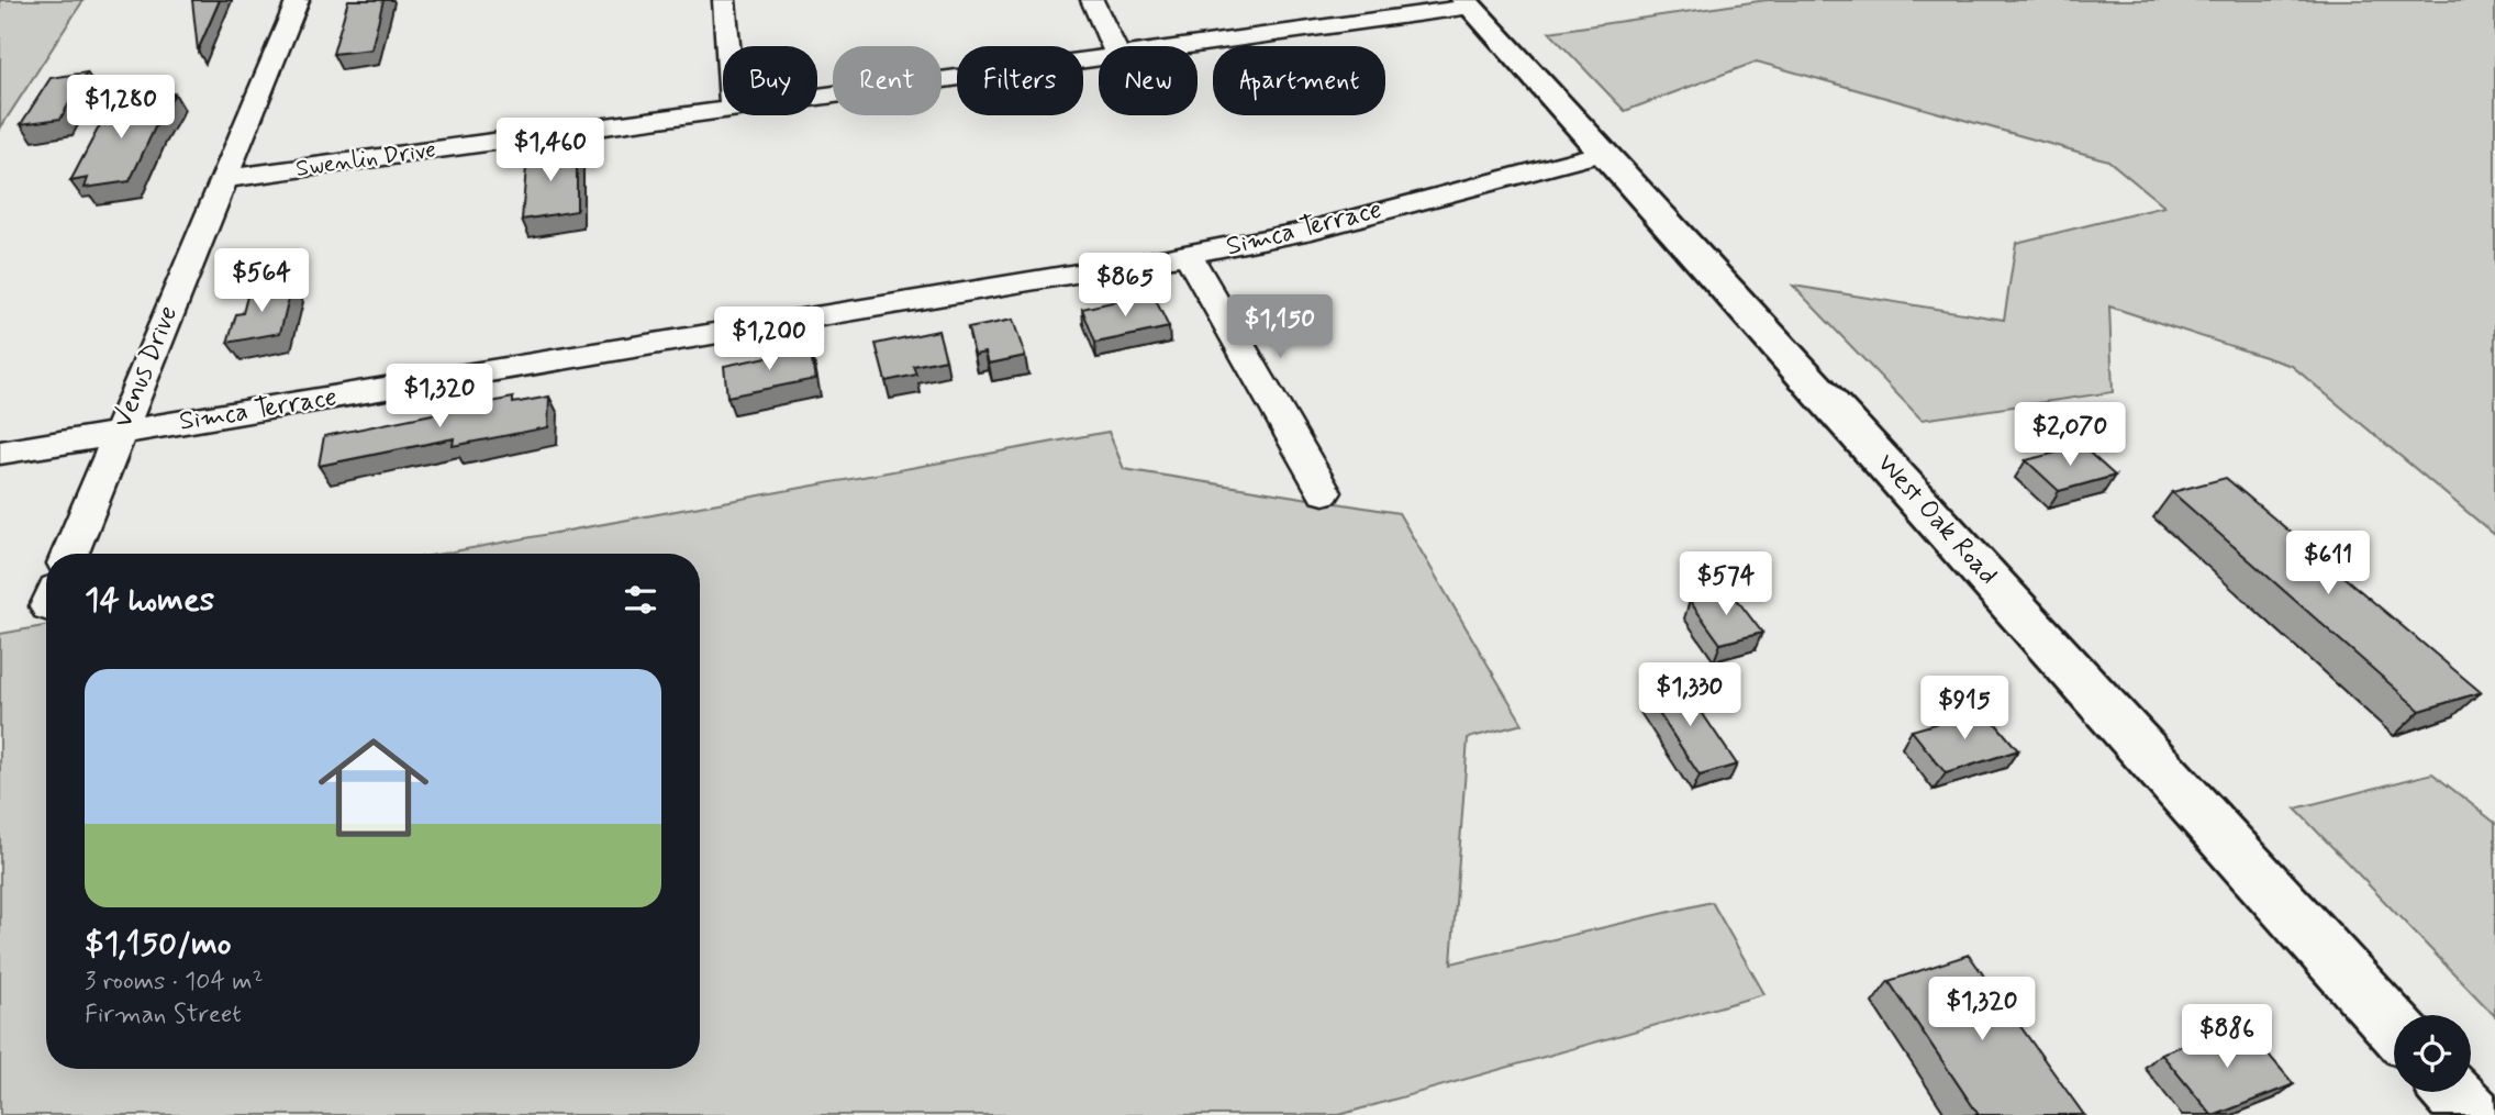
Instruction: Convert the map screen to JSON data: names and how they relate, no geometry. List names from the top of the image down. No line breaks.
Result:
{"streets":{"street":["Swenlin Drive","Simca Terrace","Venus Drive","West Oak Road"]},"crossings":[["Swenlin Drive","Venus Drive"],["Swenlin Drive","West Oak Road"],["Simca Terrace","Venus Drive"],["Simca Terrace","West Oak Road"]],"page":{"chip":["Buy","Rent","Filters","New","Apartment"],"price":["$1,280","$1,460","$564","$865","$1,150","$1,200","$1,320","$2,070","$611","$574","$1,330","$915","$1,320","$886"],"heading":"14 homes","list":[{"name":"$1,150/mo","note":"3 rooms · 104 m² · Firman Street"}]}}
